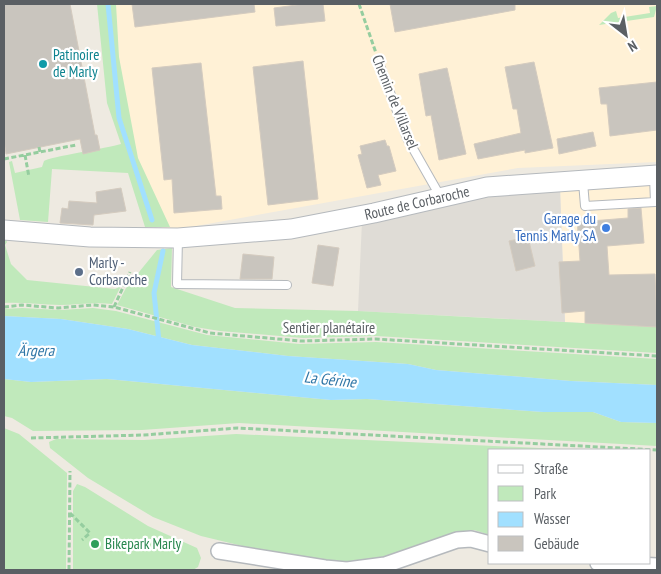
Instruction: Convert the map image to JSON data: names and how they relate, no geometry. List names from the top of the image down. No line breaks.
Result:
{"streets":{"street":["Route de Corbaroche"],"lane":["Chemin de Villarsel"],"path":["Sentier planétaire"]},"crossings":[["Chemin de Villarsel","Route de Corbaroche"]],"water":["Ärgera","La Gérine"],"places":["Patinoire de Marly","Garage du Tennis Marly SA","Marly - Corbaroche","Bikepark Marly"],"legend":["Straße","Park","Wasser","Gebäude"],"north":"bottom right"}
